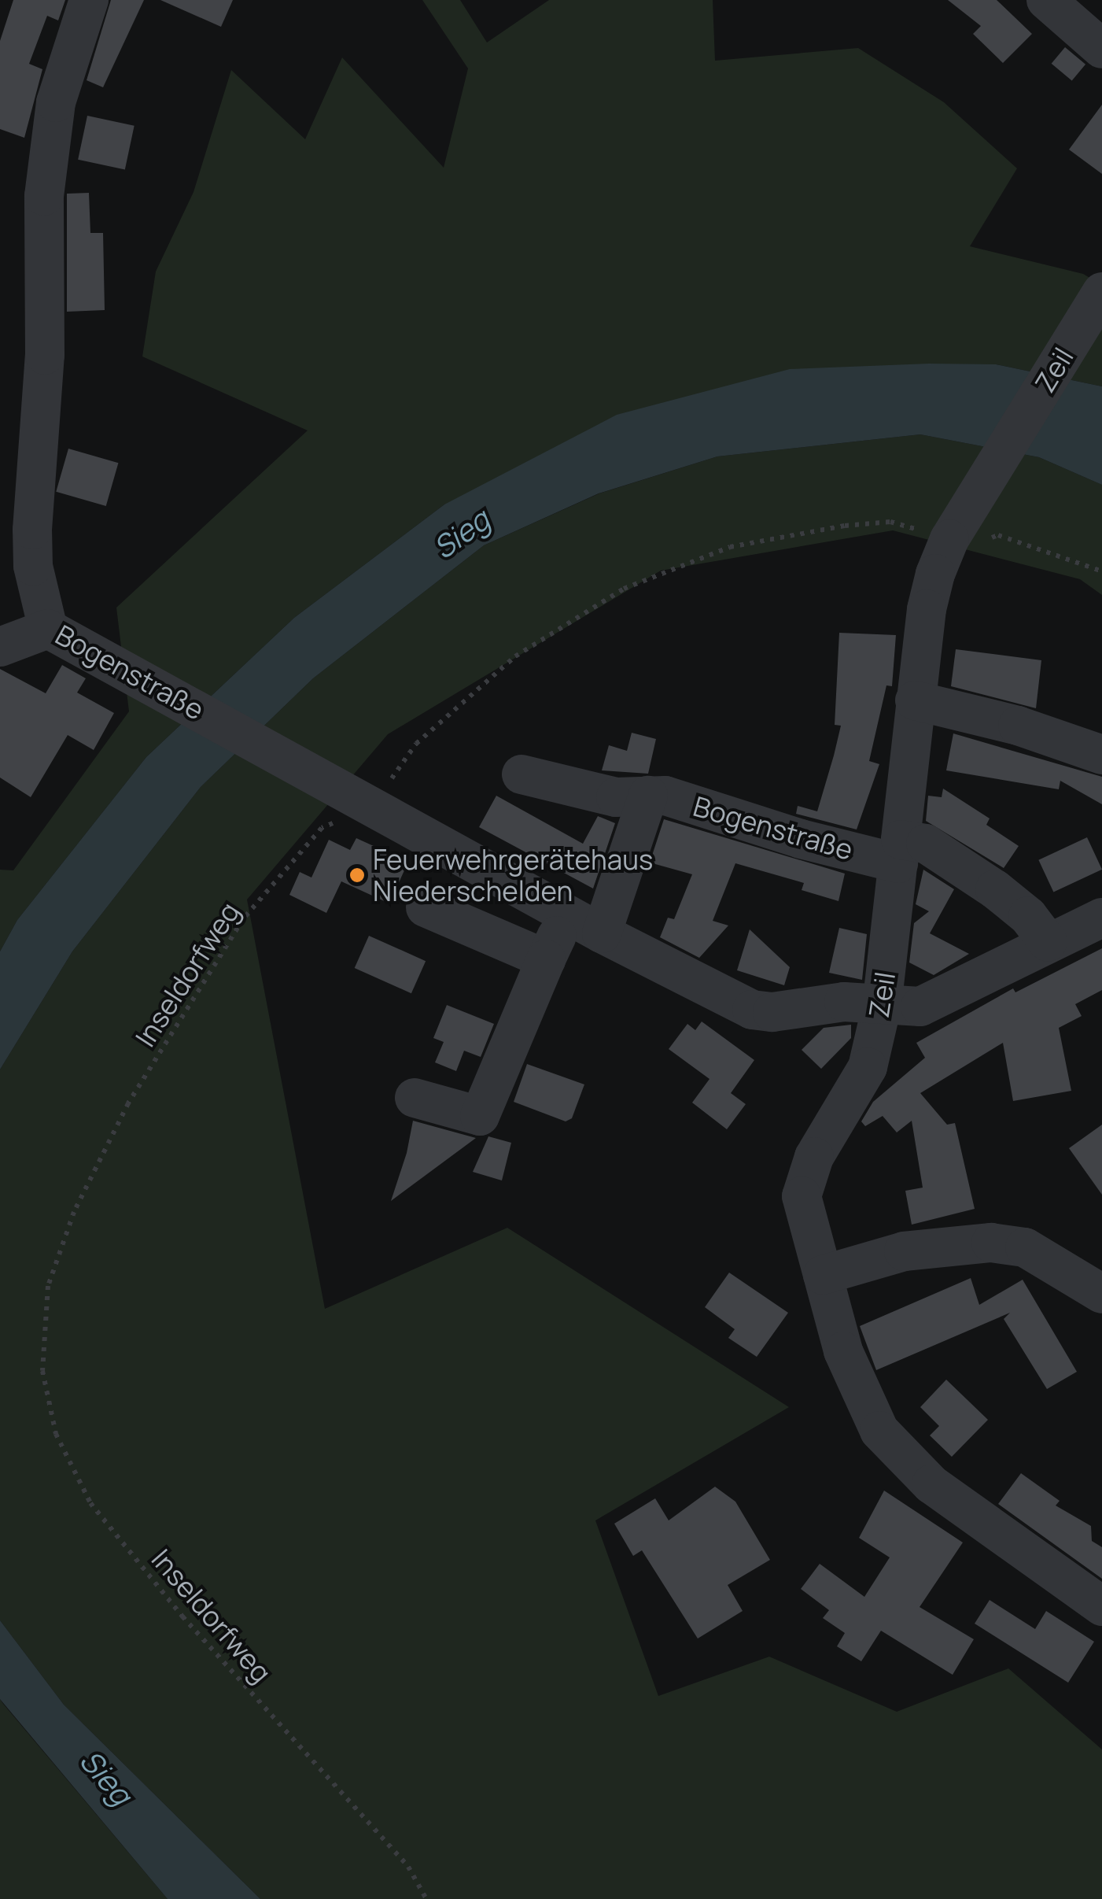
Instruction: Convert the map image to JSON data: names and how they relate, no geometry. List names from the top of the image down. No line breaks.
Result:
{"streets":{"street":["Zeil","Bogenstraße"],"path":["Inseldorfweg"]},"crossings":[["Zeil","Bogenstraße"],["Bogenstraße","Inseldorfweg"]],"water":["Sieg"],"places":["Feuerwehrgerätehaus Niederschelden"]}
